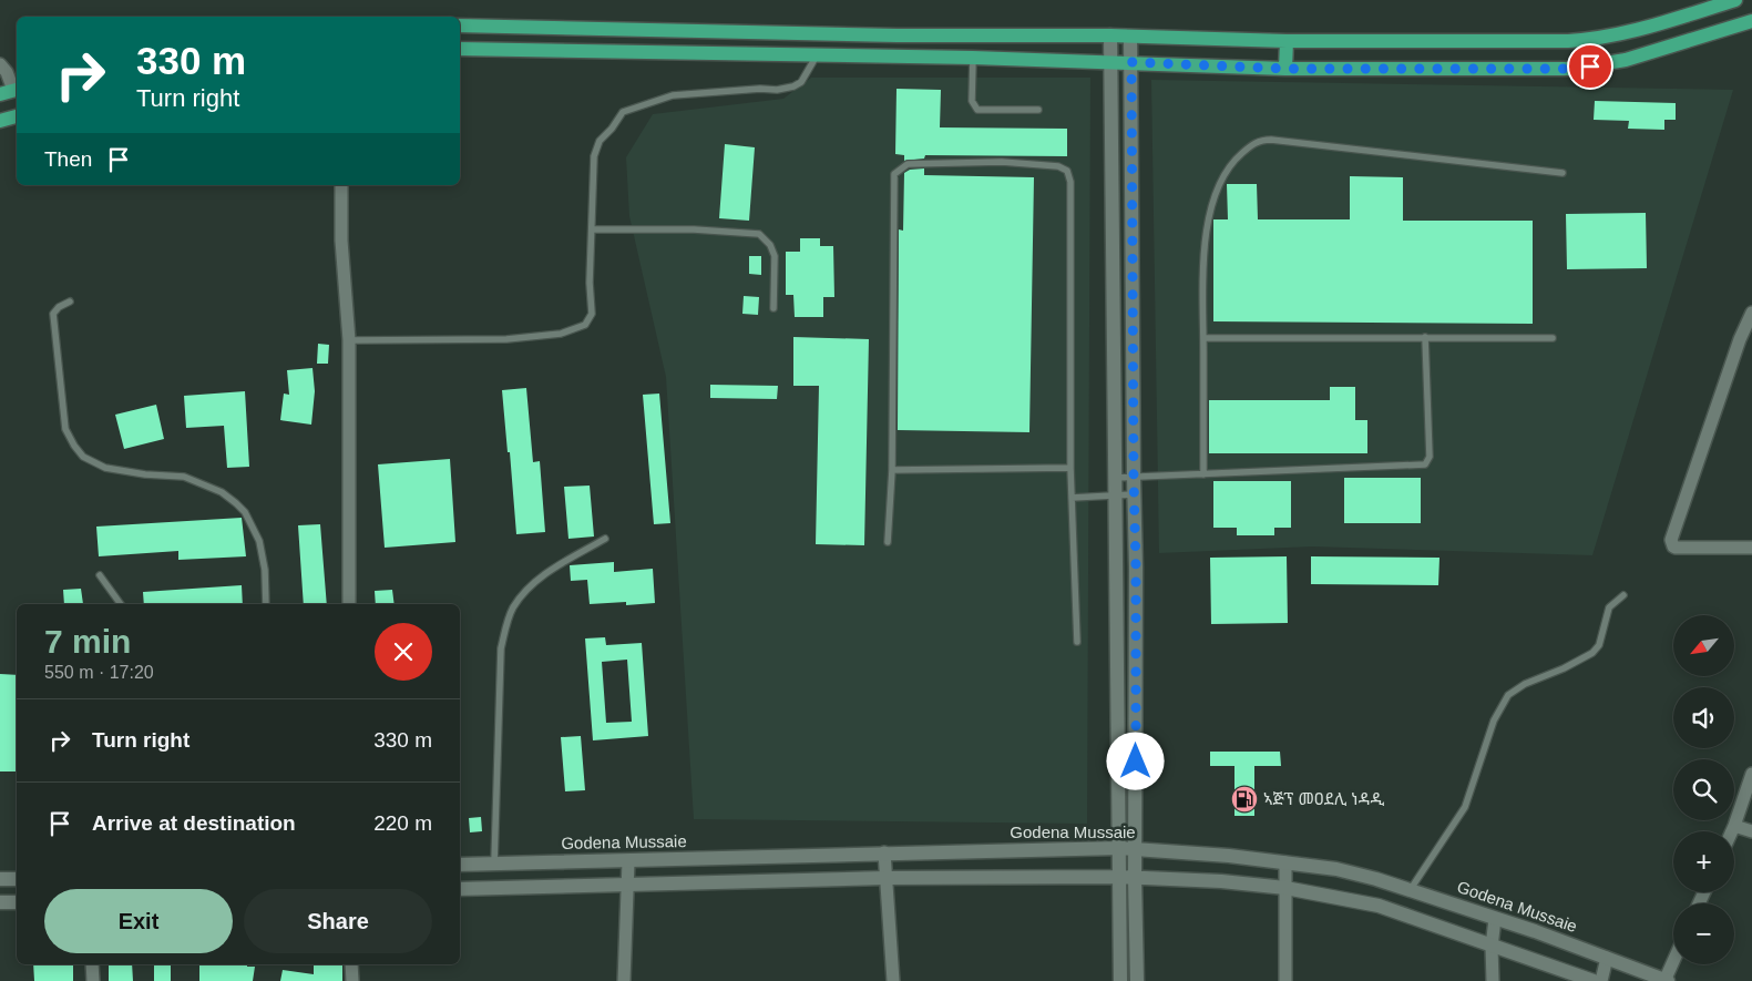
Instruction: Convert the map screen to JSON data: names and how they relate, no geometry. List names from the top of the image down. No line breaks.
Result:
{"streets":{"street":["Godena Mussaie"]},"places":{"fuel station":["ኣጅፕ መዐደሊ ነዳዲ"]},"north":"bottom left","page":{"turn":["330 m","Turn right"],"then":"Then","heading":["7 min","550 m · 17:20"],"map_buttons":["+","−"],"list":[{"name":"Turn right","value":"330 m"},{"name":"Arrive at destination","value":"220 m"}],"buttons":["Exit","Share"]}}
